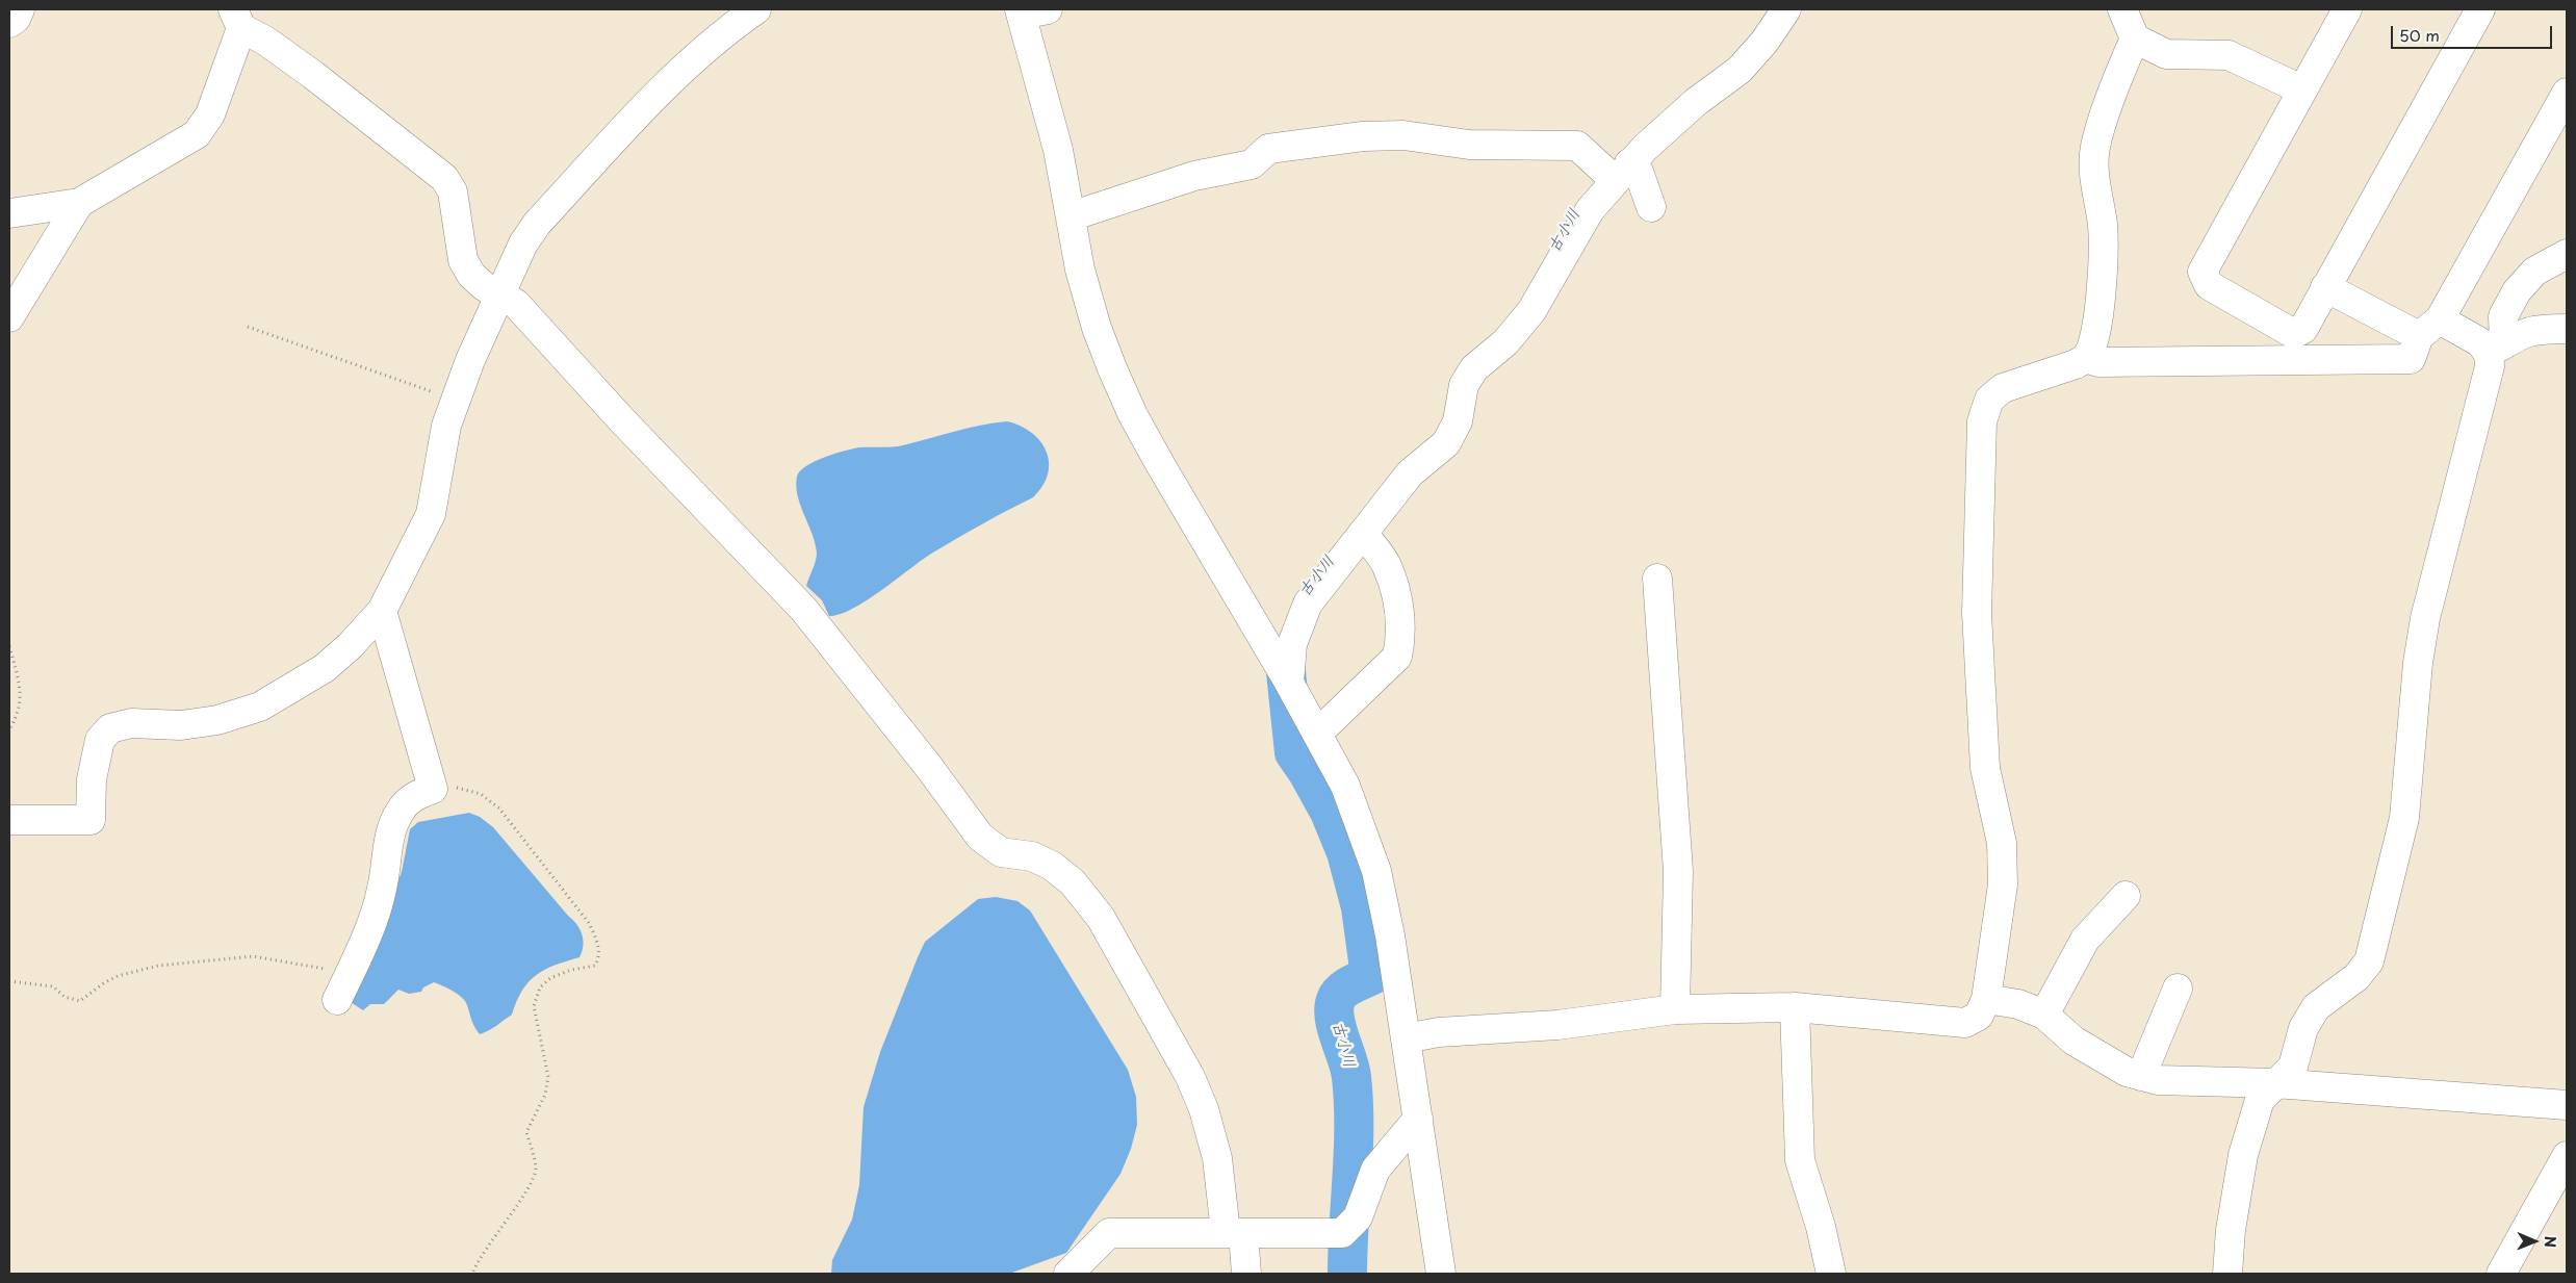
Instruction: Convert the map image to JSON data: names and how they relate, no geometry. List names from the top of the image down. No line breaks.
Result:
{"water":["古小川"],"scale_bar":"50 m","north":"right"}
